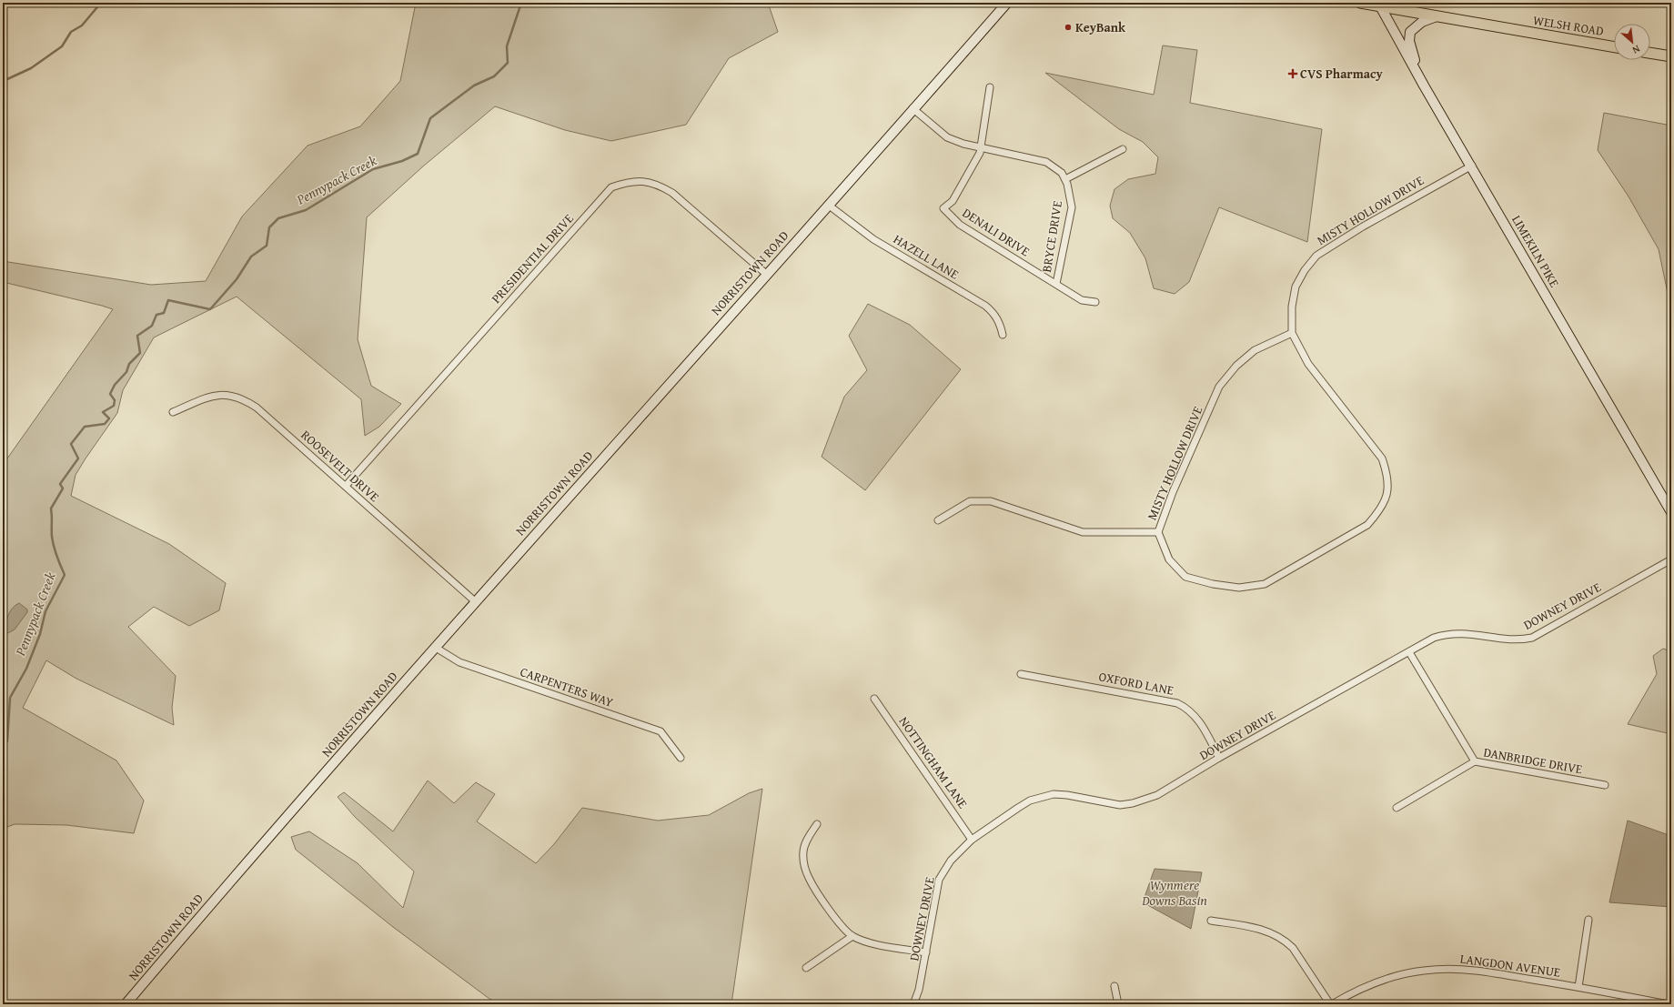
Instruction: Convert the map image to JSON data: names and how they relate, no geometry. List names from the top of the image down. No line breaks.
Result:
{"streets":{"main road":["WELSH ROAD","LIMEKILN PIKE","NORRISTOWN ROAD"],"street":["MISTY HOLLOW DRIVE","DENALI DRIVE","BRYCE DRIVE","HAZELL LANE","PRESIDENTIAL DRIVE","ROOSEVELT DRIVE","DOWNEY DRIVE","OXFORD LANE","CARPENTERS WAY","DANBRIDGE DRIVE","NOTTINGHAM LANE","LANGDON AVENUE"]},"crossings":[["WELSH ROAD","LIMEKILN PIKE"],["MISTY HOLLOW DRIVE","LIMEKILN PIKE"],["DENALI DRIVE","BRYCE DRIVE"],["BRYCE DRIVE","NORRISTOWN ROAD"],["HAZELL LANE","NORRISTOWN ROAD"],["PRESIDENTIAL DRIVE","NORRISTOWN ROAD"],["PRESIDENTIAL DRIVE","ROOSEVELT DRIVE"],["NORRISTOWN ROAD","ROOSEVELT DRIVE"],["NORRISTOWN ROAD","CARPENTERS WAY"],["DOWNEY DRIVE","OXFORD LANE"],["DOWNEY DRIVE","DANBRIDGE DRIVE"],["DOWNEY DRIVE","NOTTINGHAM LANE"]],"water":["Pennypack Creek","Wynmere Downs Basin"],"places":{"other":["KeyBank"],"health":["CVS Pharmacy"]},"north":"bottom right"}
